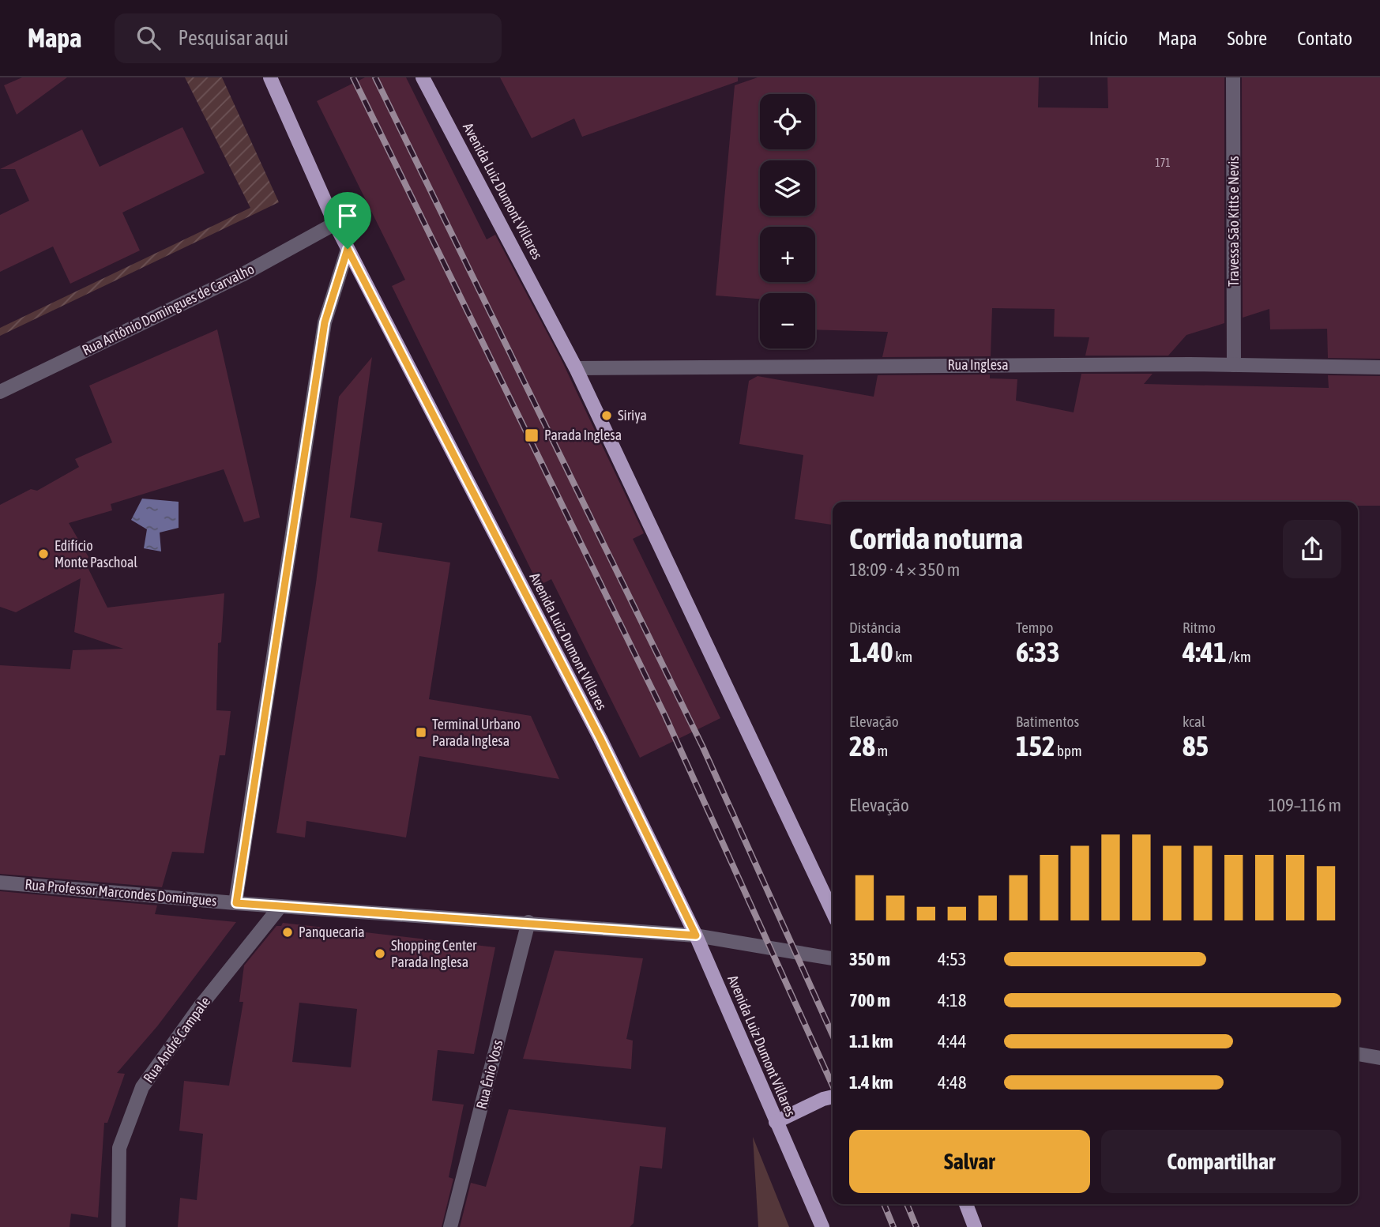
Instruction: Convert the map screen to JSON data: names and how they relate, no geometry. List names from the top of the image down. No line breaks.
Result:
{"streets":{"main road":["Avenida Luiz Dumont Villares"],"street":["Travessa São Kitts e Nevis","Rua Antônio Domingues de Carvalho","Rua Inglesa","Rua Professor Marcondes Domingues","Rua André Campale","Rua Ênio Voss"]},"crossings":[["Avenida Luiz Dumont Villares","Rua Antônio Domingues de Carvalho"],["Avenida Luiz Dumont Villares","Rua Inglesa"],["Avenida Luiz Dumont Villares","Rua Professor Marcondes Domingues"],["Travessa São Kitts e Nevis","Rua Inglesa"],["Rua Professor Marcondes Domingues","Rua André Campale"],["Rua Professor Marcondes Domingues","Rua Ênio Voss"]],"places":{"other":["Siriya","Edifício Monte Paschoal","Panquecaria","Shopping Center Parada Inglesa"],"transit":["Parada Inglesa","Terminal Urbano Parada Inglesa"]},"house_numbers":["171"],"page":{"header":"Mapa","search":"Pesquisar aqui","nav":["Início","Mapa","Sobre","Contato"],"map_buttons":["+","−"],"heading":["Corrida noturna","18:09 · 4 × 350 m"],"stats":[["Distância","1.40 km"],["Tempo","6:33"],["Ritmo","4:41 /km"],["Elevação","28 m"],["Batimentos","152 bpm"],["kcal","85"]],"chart":["Elevação","109–116 m"],"list":[{"name":"350 m","note":"4:53"},{"name":"700 m","note":"4:18"},{"name":"1.1 km","note":"4:44"},{"name":"1.4 km","note":"4:48"}],"buttons":["Salvar","Compartilhar"]}}
